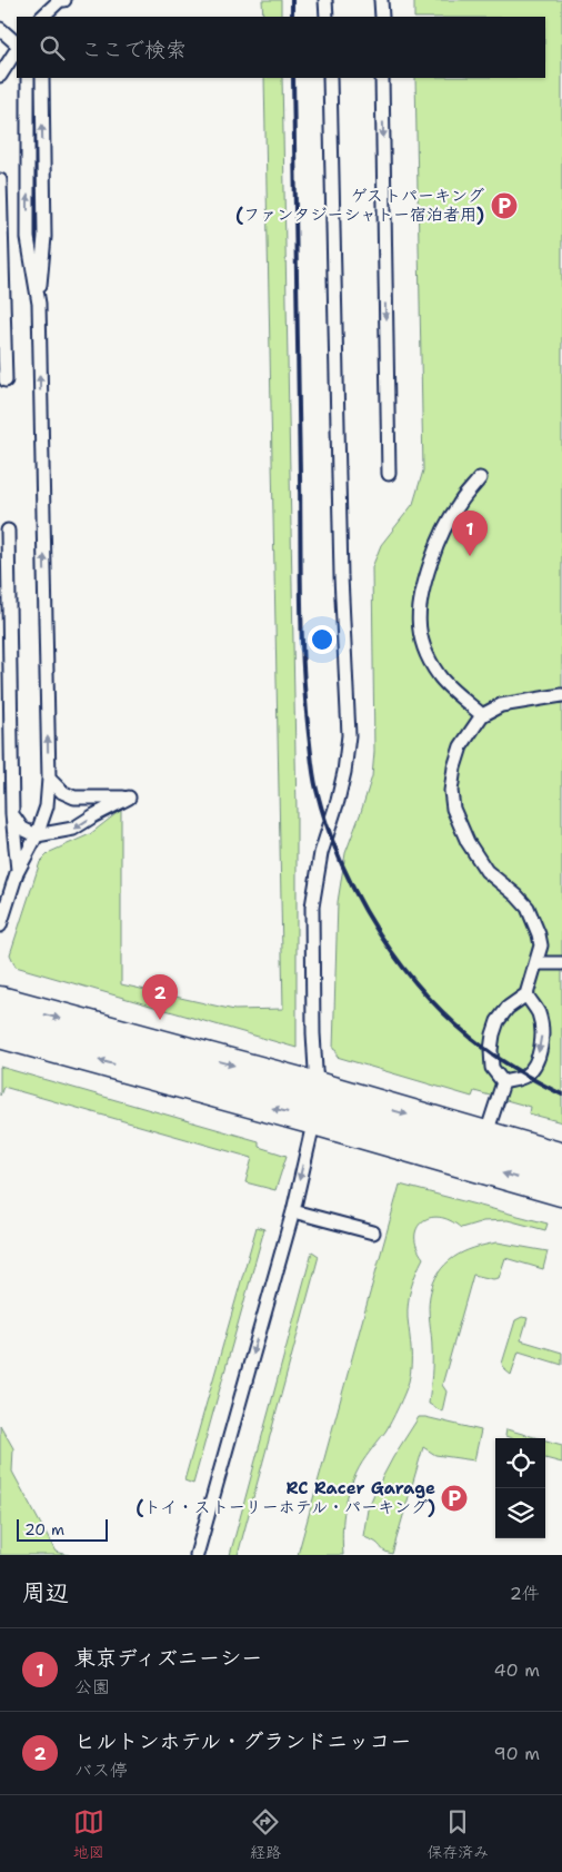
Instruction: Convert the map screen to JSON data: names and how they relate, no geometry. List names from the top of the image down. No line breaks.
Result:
{"places":{"parking":["ゲストパーキング (ファンタジーシャトー宿泊者用)","RC Racer Garage (トイ・ストーリーホテル・パーキング)"]},"scale_bar":"20 m","page":{"search":"ここで検索","pins":["1","2"],"scale":"20 m","heading":["周辺","2件"],"list":[{"mark":"1","name":"東京ディズニーシー","note":"公園","value":"40 m"},{"mark":"2","name":"ヒルトンホテル・グランドニッコー","note":"バス停","value":"90 m"}],"nav":["地図","経路","保存済み"]}}
